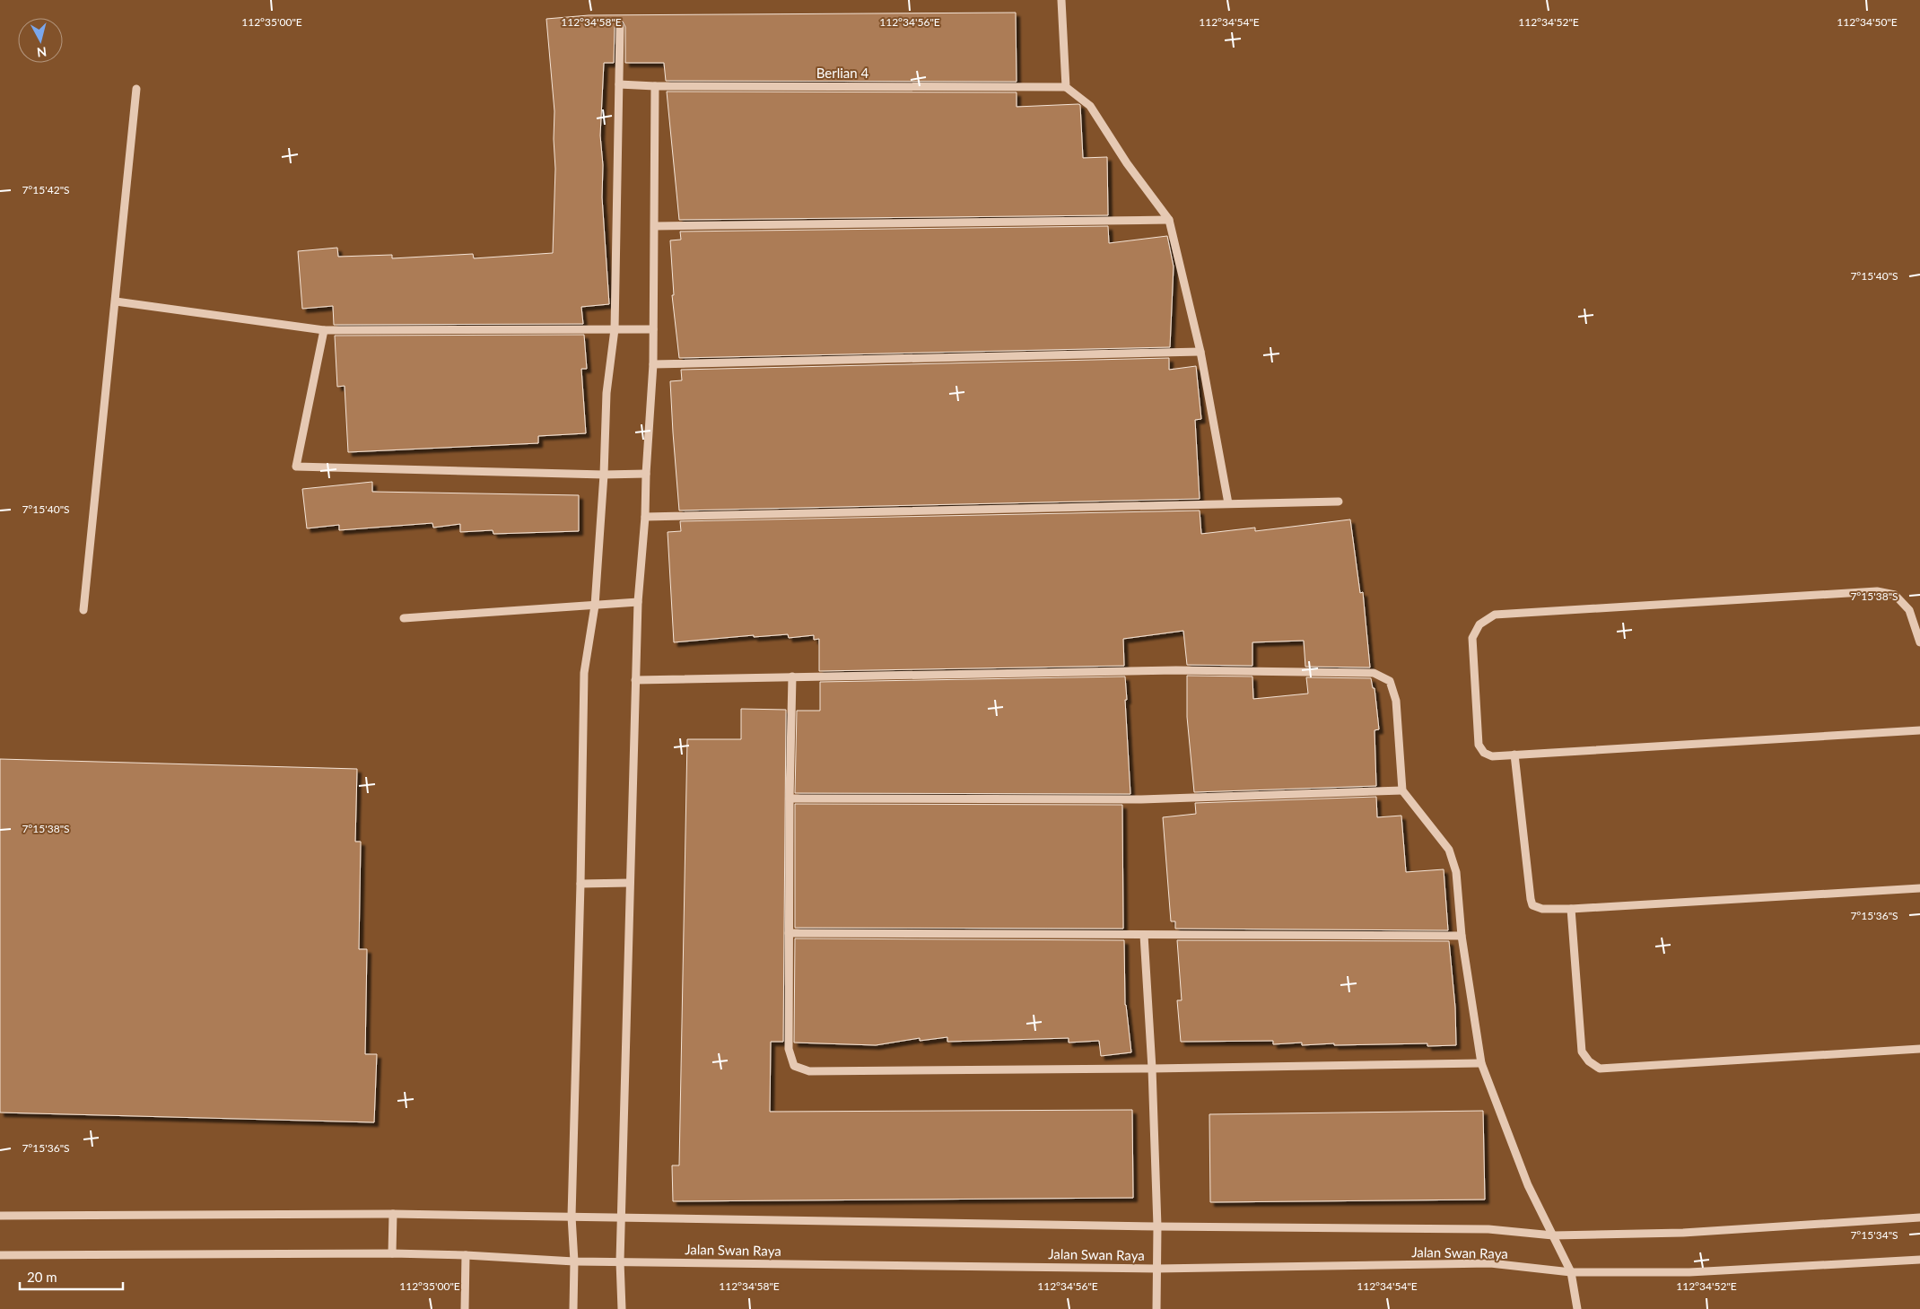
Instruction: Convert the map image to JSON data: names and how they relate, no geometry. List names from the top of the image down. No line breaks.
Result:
{"streets":{"street":["Berlian 4","Jalan Swan Raya"]},"scale_bar":"20 m","north":"bottom","coordinates":["112°35'00\"E","112°34'58\"E","112°34'56\"E","112°34'54\"E","112°34'52\"E","112°34'50\"E","7°15'42\"S","7°15'40\"S","7°15'38\"S","7°15'36\"S","7°15'34\"S"]}
